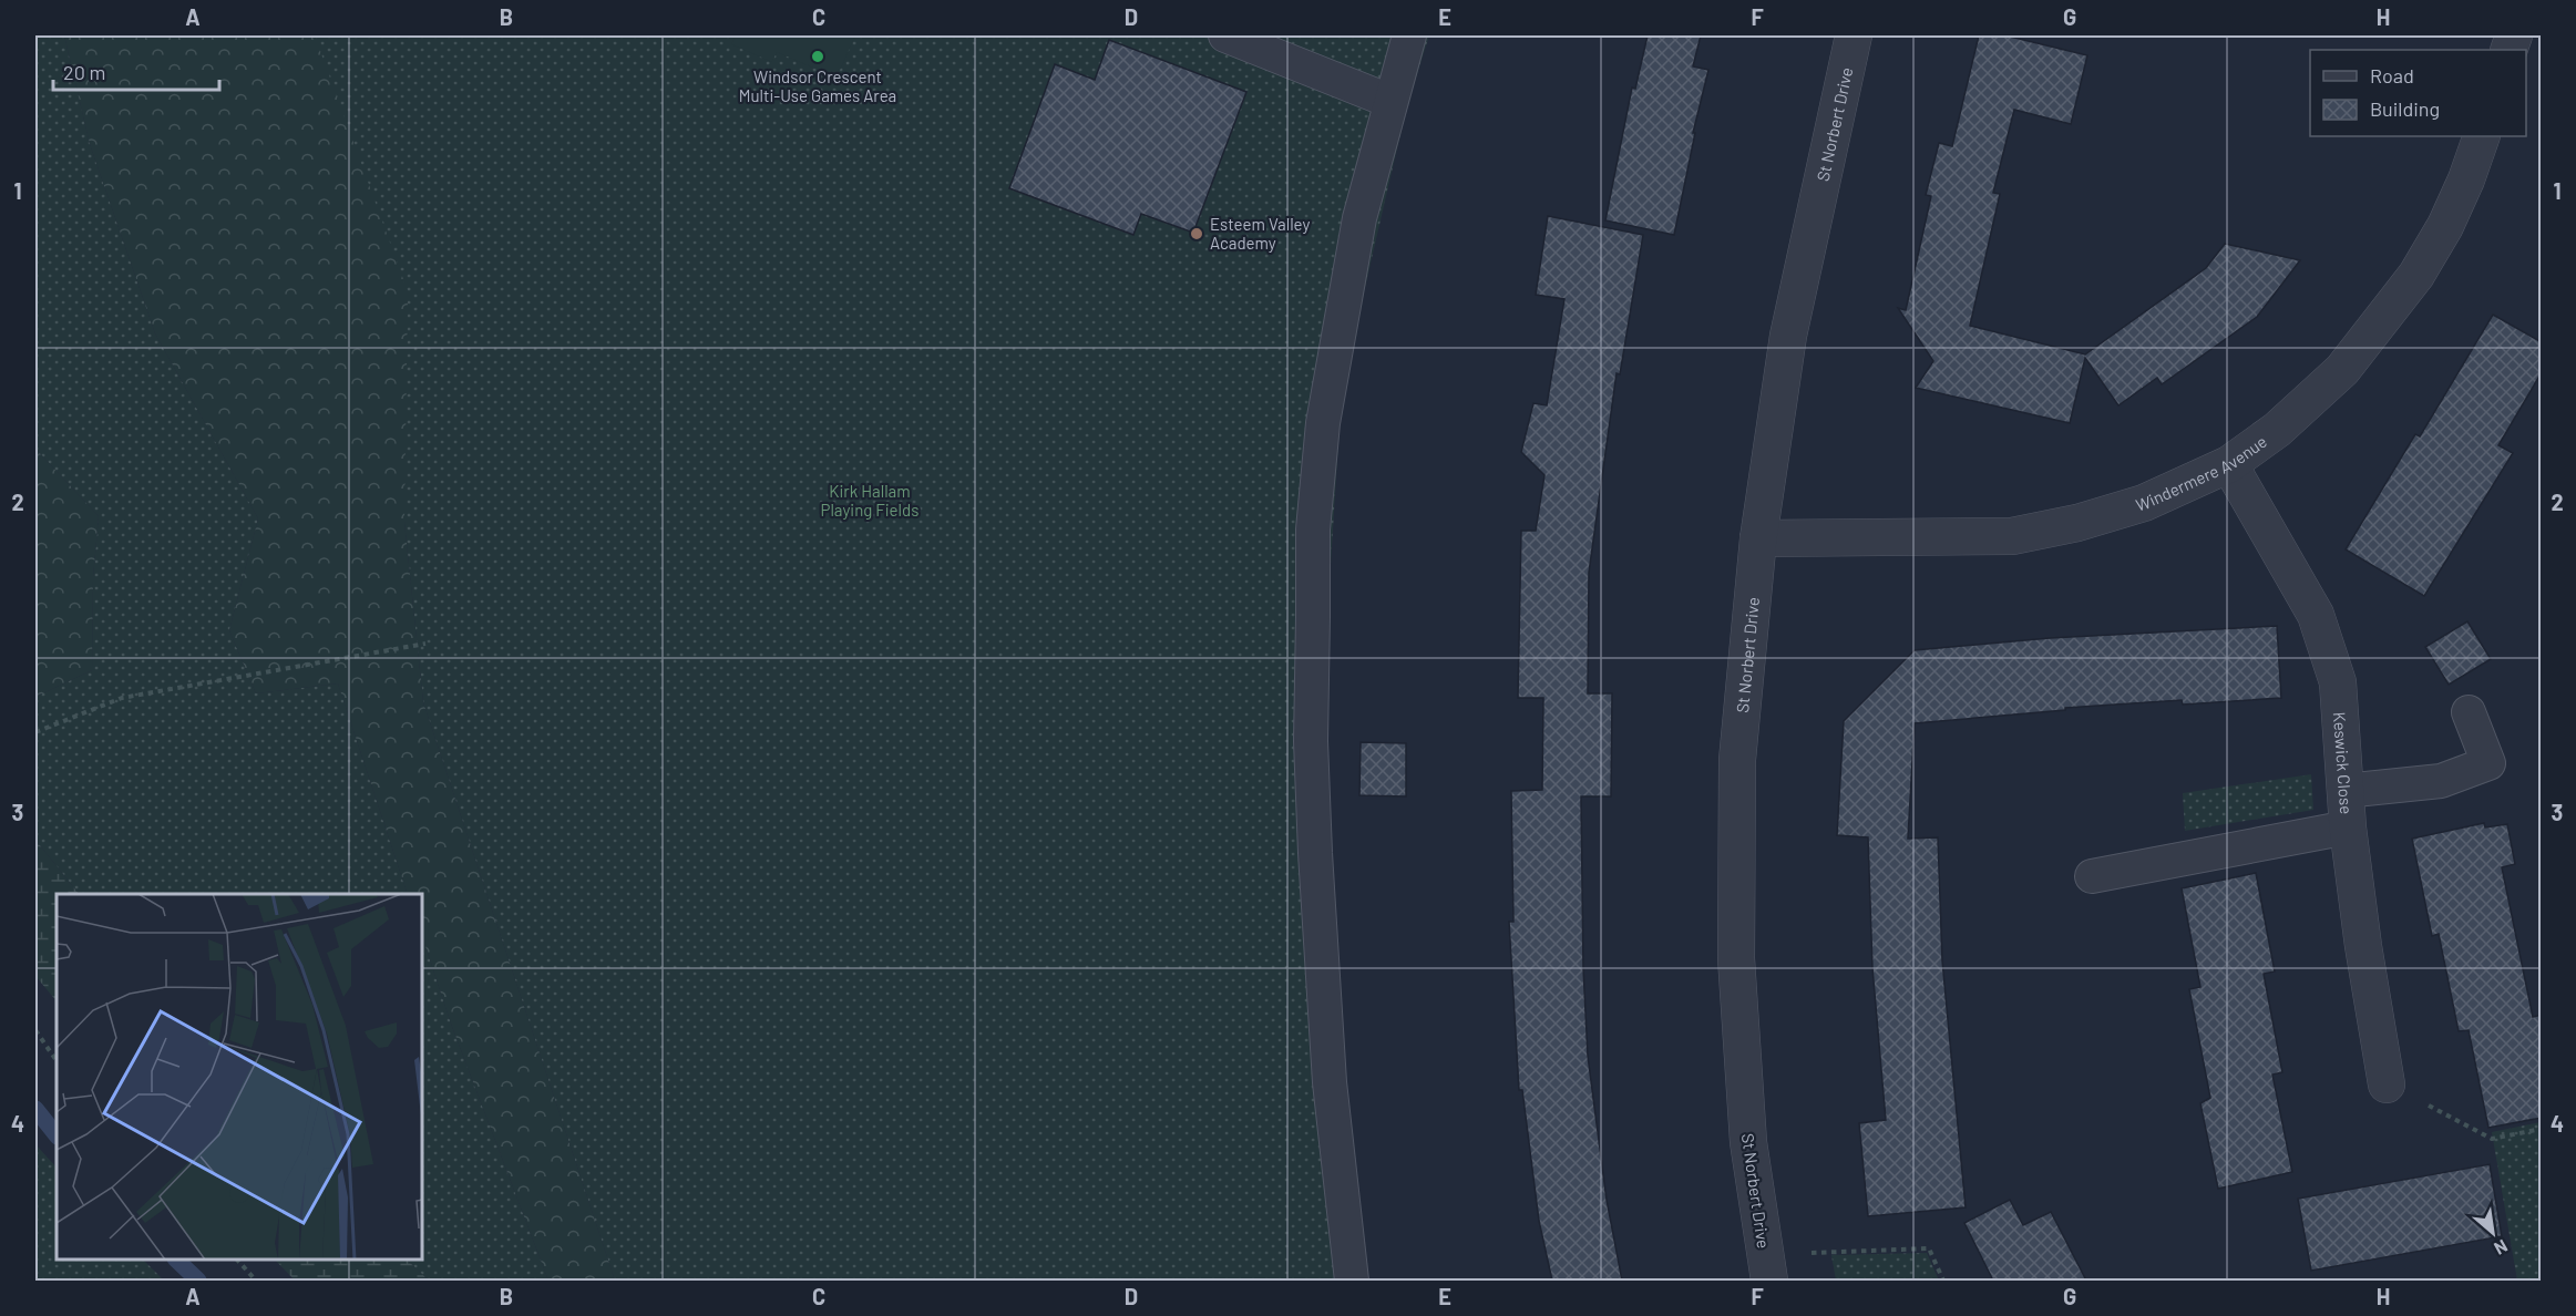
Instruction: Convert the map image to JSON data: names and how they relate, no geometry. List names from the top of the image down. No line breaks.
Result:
{"streets":{"street":["St Norbert Drive","Windermere Avenue","Keswick Close"]},"crossings":[["St Norbert Drive","Windermere Avenue"],["Windermere Avenue","Keswick Close"]],"parks":["Kirk Hallam Playing Fields"],"places":["Windsor Crescent Multi-Use Games Area","Esteem Valley Academy"],"legend":["Road","Building"],"scale_bar":"20 m","north":"bottom right","grid":{"columns":["A","B","C","D","E","F","G","H"],"rows":["1","2","3","4"]}}
